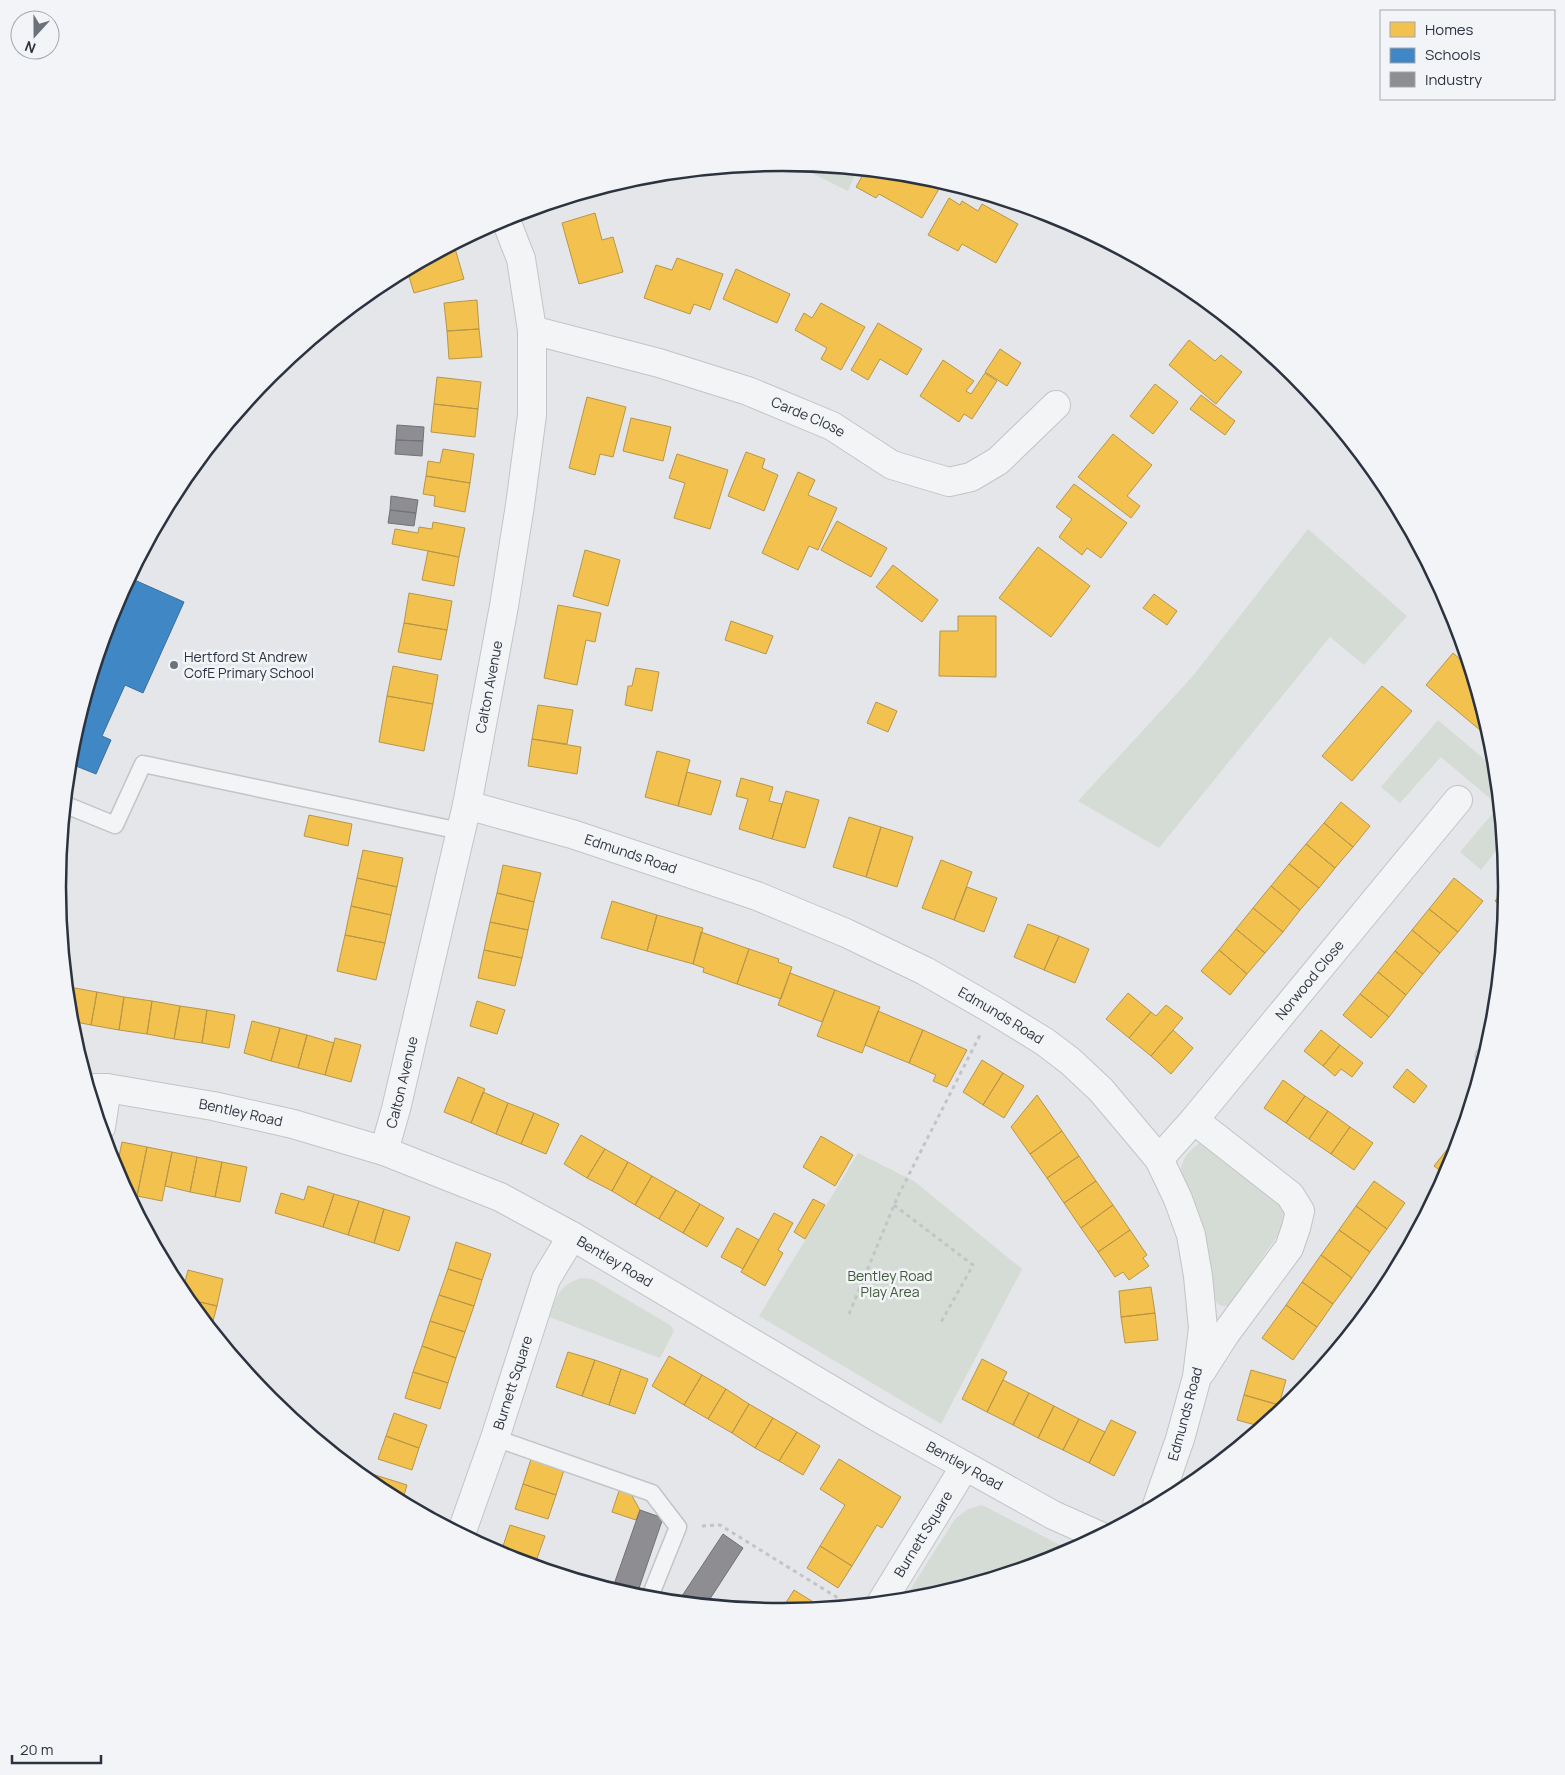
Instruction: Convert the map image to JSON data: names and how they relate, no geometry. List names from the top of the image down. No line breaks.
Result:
{"streets":{"street":["Carde Close","Calton Avenue","Edmunds Road","Norwood Close","Bentley Road","Burnett Square"]},"crossings":[["Carde Close","Calton Avenue"],["Calton Avenue","Edmunds Road"],["Calton Avenue","Bentley Road"],["Edmunds Road","Norwood Close"],["Bentley Road","Burnett Square"]],"parks":["Bentley Road Play Area"],"places":["Hertford St Andrew CofE Primary School"],"legend":["Homes","Schools","Industry"],"scale_bar":"20 m","north":"bottom"}
